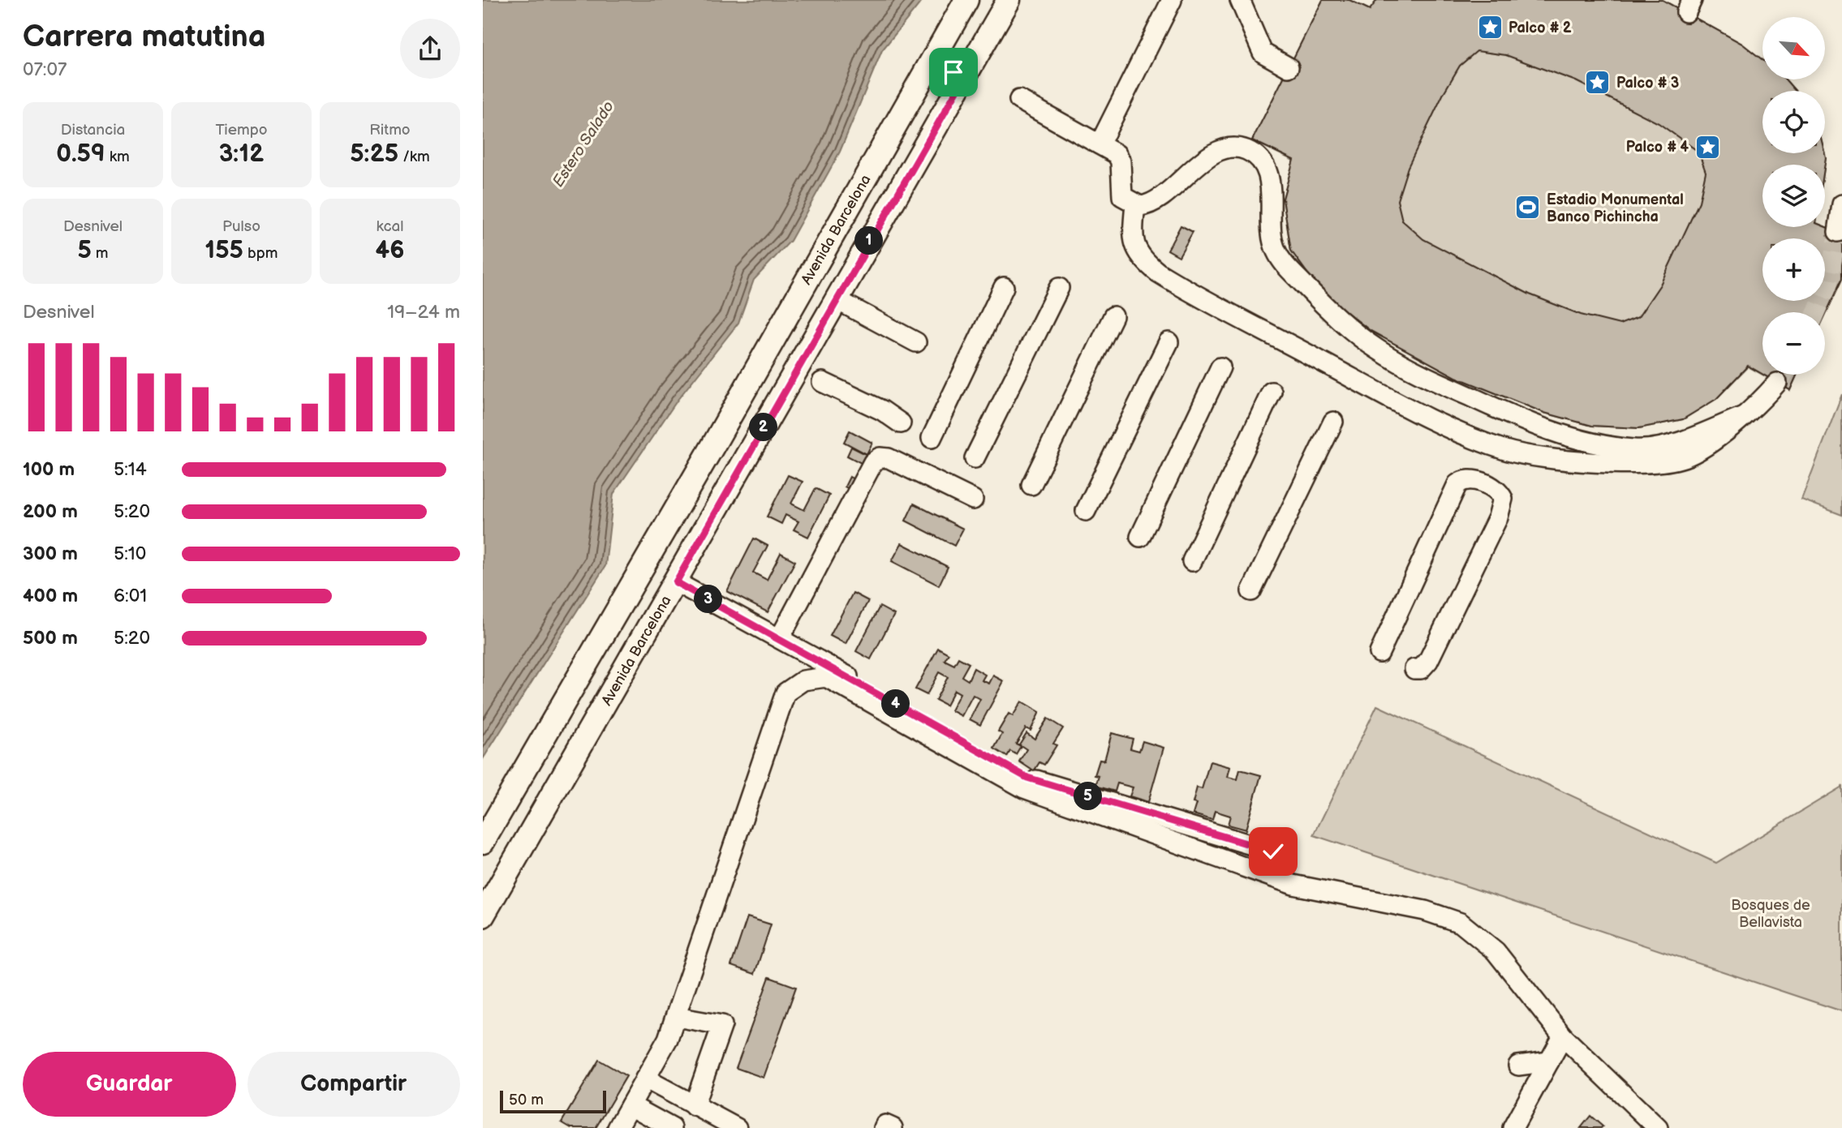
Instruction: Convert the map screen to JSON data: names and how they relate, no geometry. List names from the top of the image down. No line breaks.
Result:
{"streets":{"main road":["Avenida Barcelona"]},"water":["Estero Salado"],"parks":["Bosques de Bellavista"],"places":{"place":["Palco # 2","Palco # 3","Palco # 4"],"sports":["Estadio Monumental Banco Pichincha"]},"scale_bar":"50 m","north":"bottom right","page":{"heading":["Carrera matutina","07:07"],"map_buttons":["+","−"],"stats":[["Distancia","0.59 km"],["Tiempo","3:12"],["Ritmo","5:25 /km"],["Desnivel","5 m"],["Pulso","155 bpm"],["kcal","46"]],"pins":["1","2","3","4","5"],"chart":["Desnivel","19–24 m"],"list":[{"name":"100 m","note":"5:14"},{"name":"200 m","note":"5:20"},{"name":"300 m","note":"5:10"},{"name":"400 m","note":"6:01"},{"name":"500 m","note":"5:20"}],"buttons":["Guardar","Compartir"],"scale":"50 m"}}
